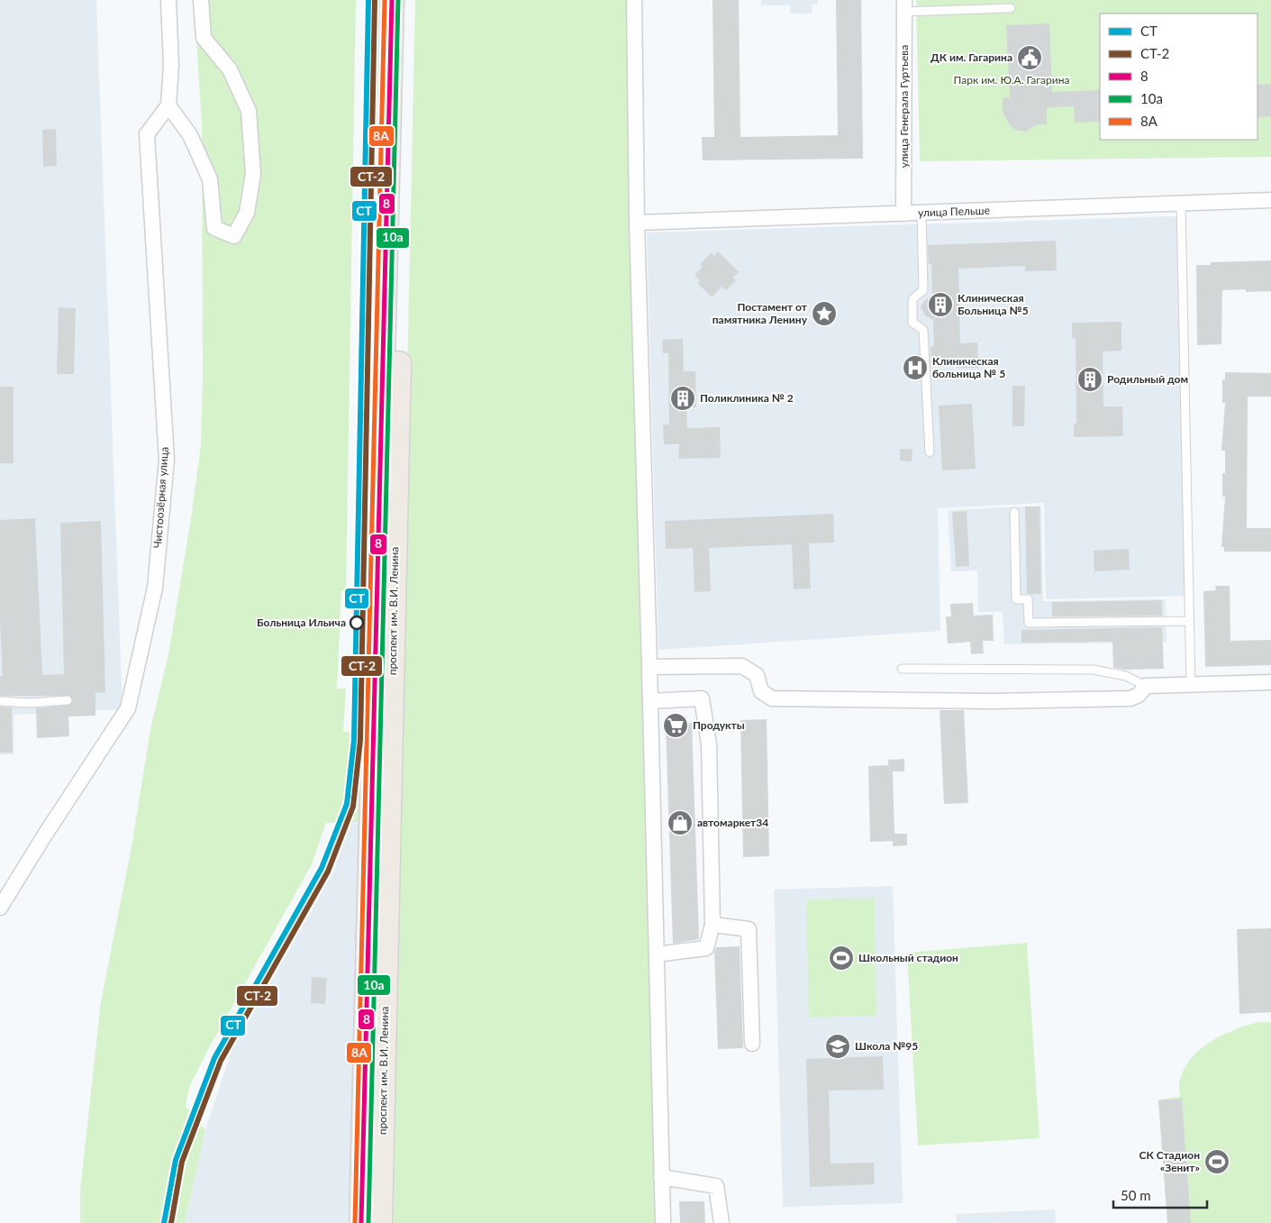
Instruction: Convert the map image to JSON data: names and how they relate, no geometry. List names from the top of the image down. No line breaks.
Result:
{"streets":{"main road":["проспект им. В.И. Ленина"],"street":["улица Генерала Гуртьева","улица Пельше","Чистоозёрная улица"]},"crossings":[["улица Генерала Гуртьева","улица Пельше"]],"parks":["Парк им. Ю.А. Гагарина"],"places":{"public building":["ДК им. Гагарина"],"building":["Клиническая Больница №5","Родильный дом","Поликлиника № 2"],"place":["Постамент от памятника Ленину"],"hospital":["Клиническая больница № 5"],"other":["Больница Ильича"],"supermarket":["Продукты"],"shop":["автомаркет34"],"sports":["Школьный стадион","СК Стадион «Зенит»"],"school or university":["Школа №95"]},"lines":["transit line СТ","transit line СТ-2","transit line 8","transit line 10а","transit line 8А"],"legend":["СТ","СТ-2","8","10а","8А"],"scale_bar":"50 m"}
